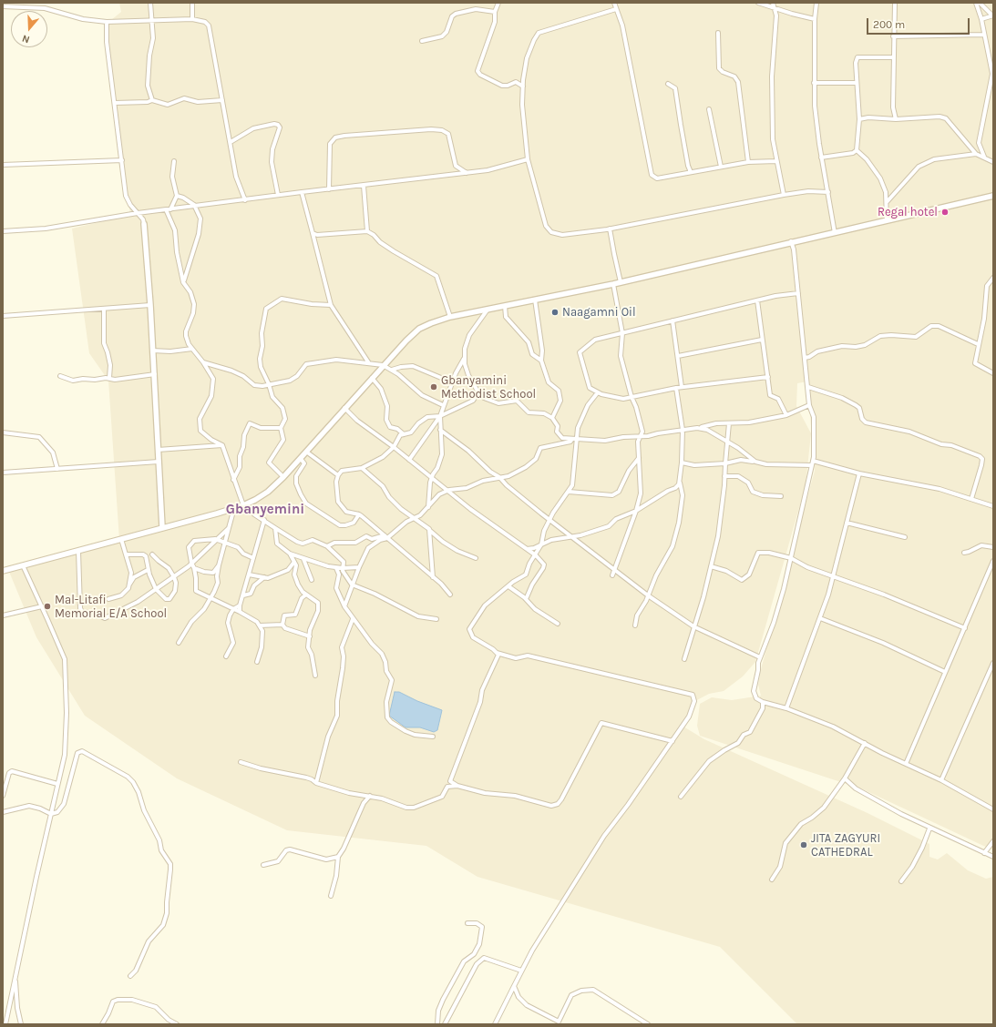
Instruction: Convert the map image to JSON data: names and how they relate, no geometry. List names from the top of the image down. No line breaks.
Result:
{"districts":["Gbanyemini"],"places":["Regal hotel","Naagamni Oil","Gbanyamini Methodist School","Mal-Litafi Memorial E/A School","JITA ZAGYURI CATHEDRAL"],"scale_bar":"200 m","north":"bottom"}
